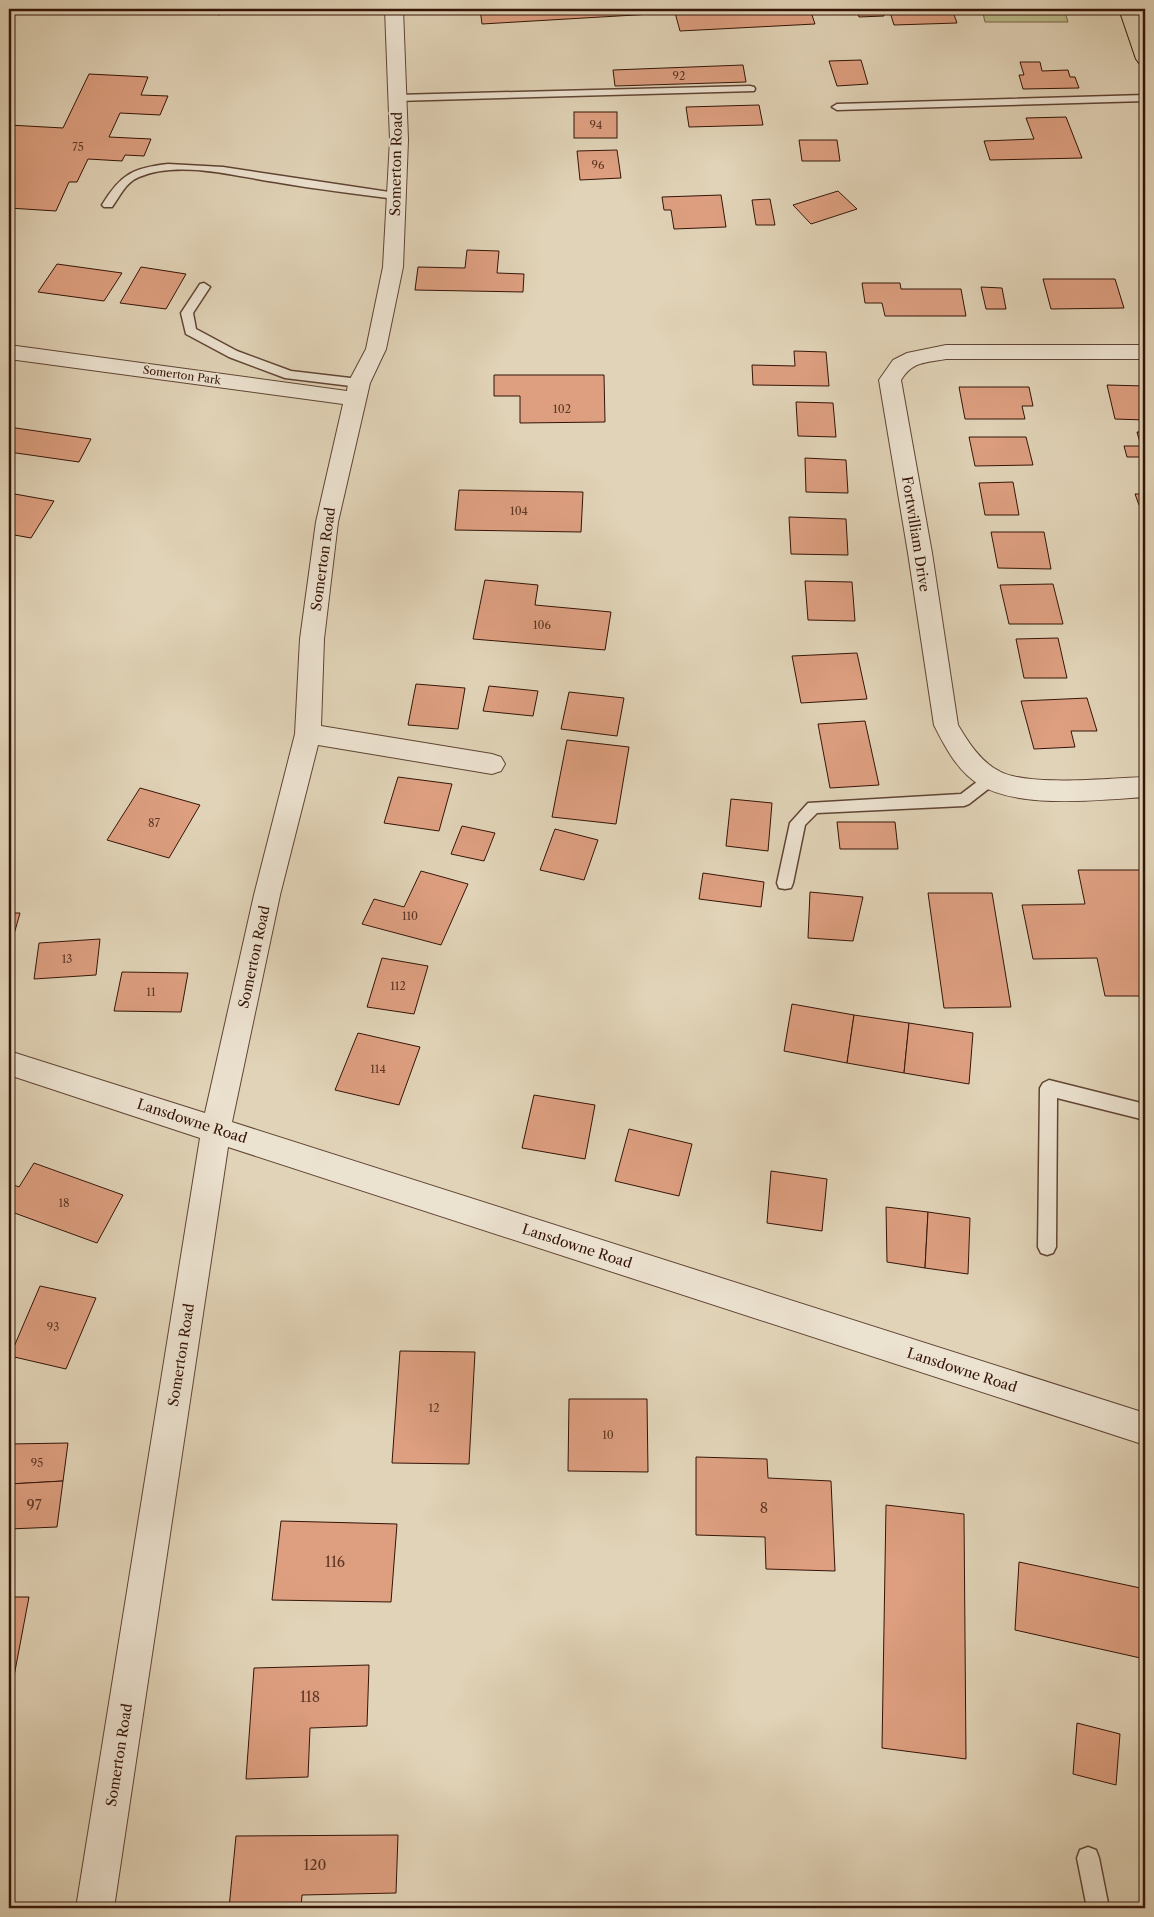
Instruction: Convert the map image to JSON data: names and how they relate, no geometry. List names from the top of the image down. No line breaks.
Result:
{"streets":{"street":["Somerton Road","Somerton Park","Fortwilliam Drive","Lansdowne Road"]},"crossings":[["Somerton Road","Somerton Park"],["Somerton Road","Lansdowne Road"]],"house_numbers":["92","94","75","96","102","104","106","87","110","13","112","11","114","18","93","12","10","95","97","8","116","118","120"]}
